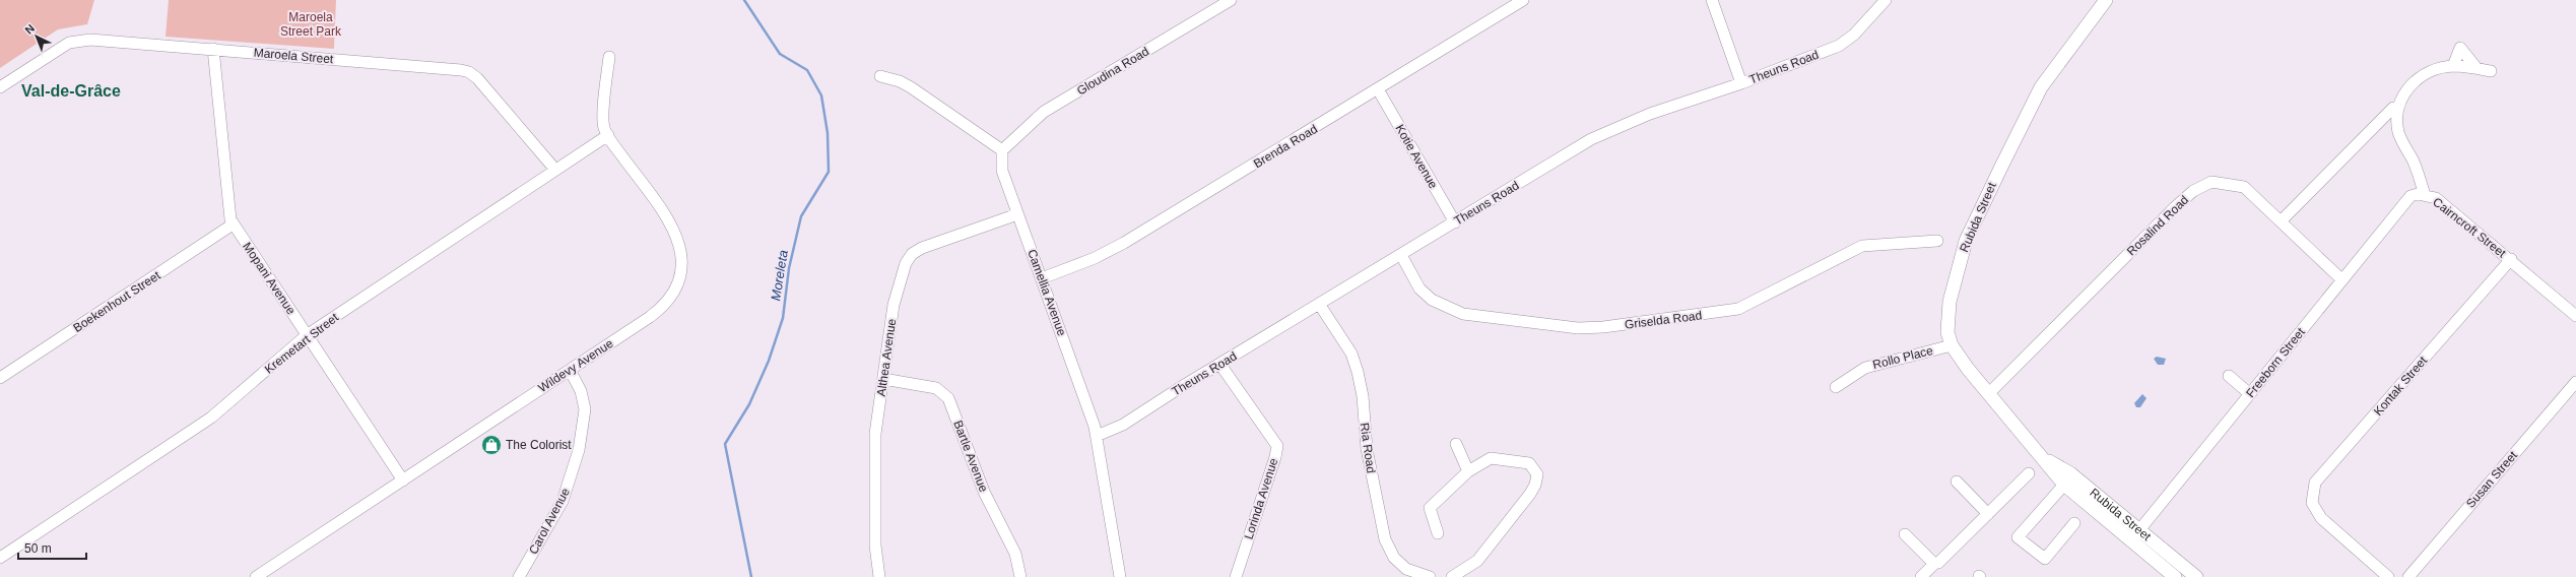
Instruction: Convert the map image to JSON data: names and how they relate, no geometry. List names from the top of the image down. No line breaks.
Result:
{"streets":{"street":["Maroela Street","Theuns Road","Gloudina Road","Brenda Road","Kotie Avenue","Rubida Street","Rosalind Road","Cairncroft Street","Mopani Avenue","Camellia Avenue","Boekenhout Street","Griselda Road","Kremetart Street","Althea Avenue","Rollo Place","Freeborn Street","Wildevy Avenue","Kontak Street","Ria Road","Bartle Avenue","Susan Street","Lorinda Avenue","Carol Avenue"]},"crossings":[["Maroela Street","Mopani Avenue"],["Maroela Street","Kremetart Street"],["Theuns Road","Kotie Avenue"],["Theuns Road","Camellia Avenue"],["Theuns Road","Griselda Road"],["Theuns Road","Ria Road"],["Theuns Road","Lorinda Avenue"],["Gloudina Road","Camellia Avenue"],["Brenda Road","Kotie Avenue"],["Brenda Road","Camellia Avenue"],["Rubida Street","Rosalind Road"],["Rubida Street","Rollo Place"],["Rubida Street","Freeborn Street"],["Rosalind Road","Freeborn Street"],["Cairncroft Street","Freeborn Street"],["Cairncroft Street","Kontak Street"],["Mopani Avenue","Boekenhout Street"],["Mopani Avenue","Kremetart Street"],["Mopani Avenue","Wildevy Avenue"],["Camellia Avenue","Althea Avenue"],["Kremetart Street","Wildevy Avenue"],["Althea Avenue","Bartle Avenue"],["Wildevy Avenue","Carol Avenue"]],"districts":["Val-de-Grâce"],"water":["Moreleta"],"parks":["Maroela Street Park"],"places":{"shop":["The Colorist"]},"scale_bar":"50 m","north":"top left"}
